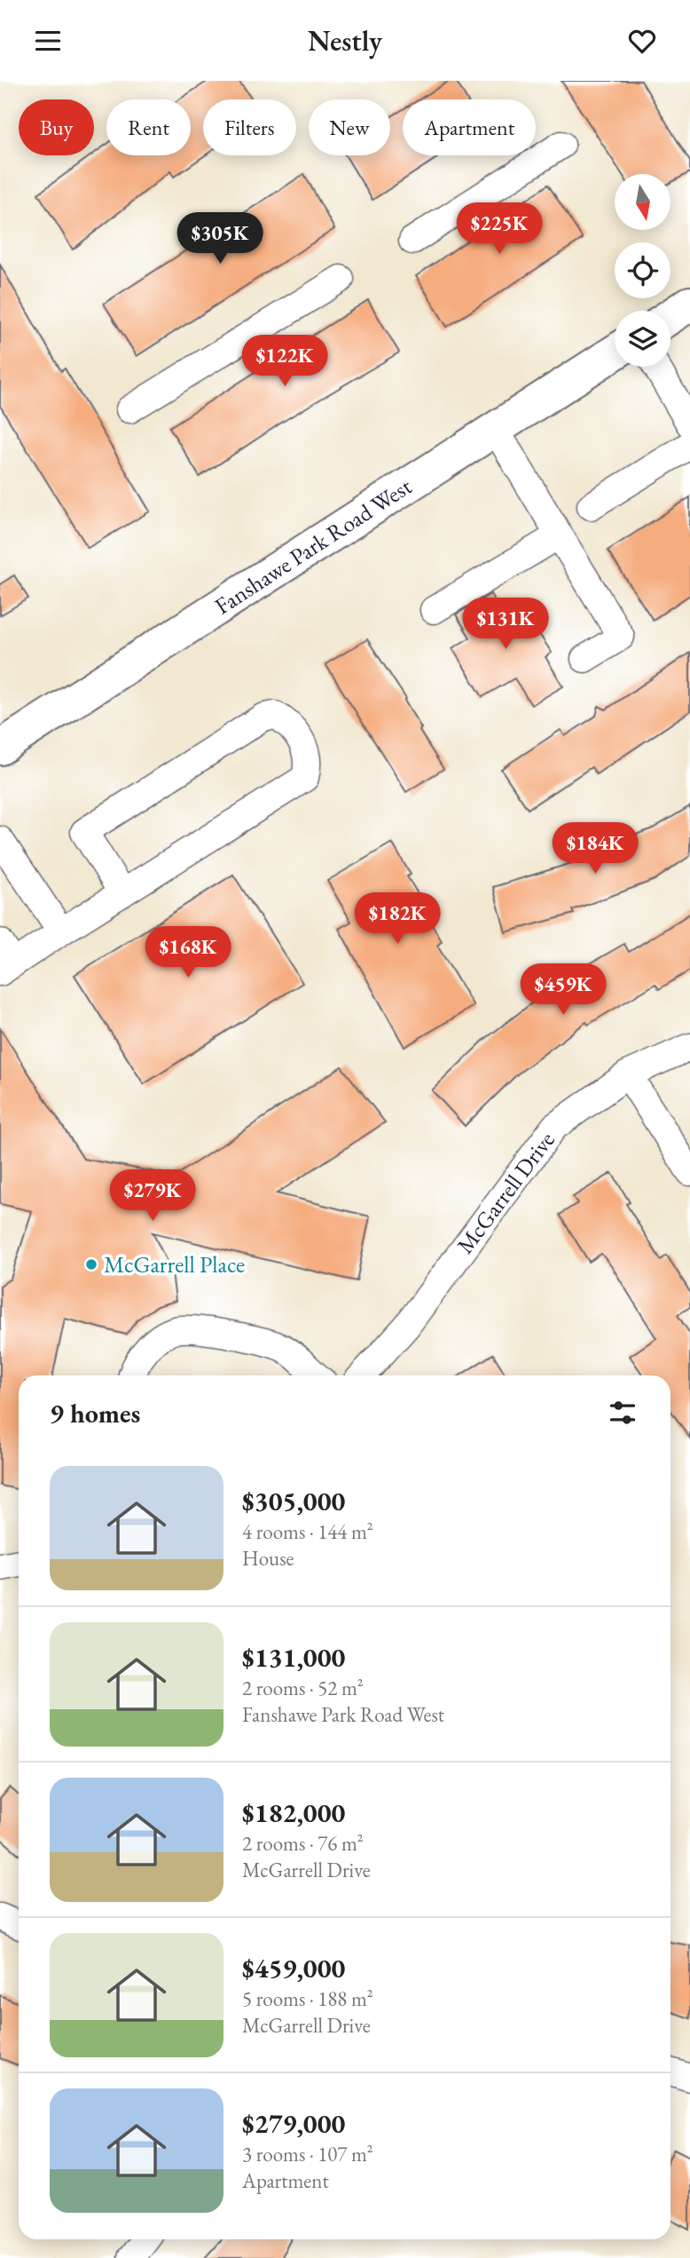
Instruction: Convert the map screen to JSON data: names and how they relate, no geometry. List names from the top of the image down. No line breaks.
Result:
{"streets":{"main road":["Fanshawe Park Road West"],"street":["McGarrell Drive"]},"places":["McGarrell Place"],"north":"bottom","page":{"header":"Nestly","chip":["Buy","Rent","Filters","New","Apartment"],"price":["$225K","$305K","$122K","$131K","$184K","$182K","$168K","$459K","$279K"],"heading":"9 homes","list":[{"name":"$305,000","note":"4 rooms · 144 m² · House"},{"name":"$131,000","note":"2 rooms · 52 m² · Fanshawe Park Road West"},{"name":"$182,000","note":"2 rooms · 76 m² · McGarrell Drive"},{"name":"$459,000","note":"5 rooms · 188 m² · McGarrell Drive"},{"name":"$279,000","note":"3 rooms · 107 m² · Apartment"}]}}
